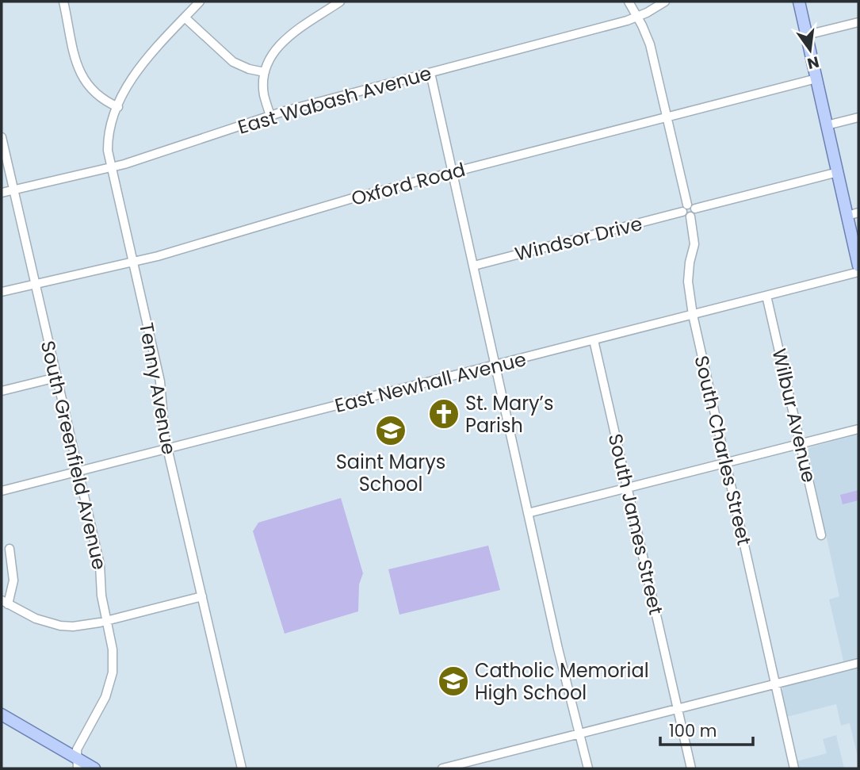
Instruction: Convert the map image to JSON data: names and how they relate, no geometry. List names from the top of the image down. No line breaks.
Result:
{"streets":{"street":["East Wabash Avenue","Oxford Road","Windsor Drive","East Newhall Avenue","Tenny Avenue","Wilbur Avenue","South Charles Street","South Greenfield Avenue","South James Street"]},"crossings":[["East Wabash Avenue","Tenny Avenue"],["East Wabash Avenue","South Charles Street"],["East Wabash Avenue","South Greenfield Avenue"],["Oxford Road","Tenny Avenue"],["Oxford Road","South Charles Street"],["Oxford Road","South Greenfield Avenue"],["Windsor Drive","South Charles Street"],["East Newhall Avenue","Tenny Avenue"],["East Newhall Avenue","Wilbur Avenue"],["East Newhall Avenue","South Charles Street"],["East Newhall Avenue","South Greenfield Avenue"],["East Newhall Avenue","South James Street"]],"places":{"church":["St. Mary’s Parish"],"school or university":["Saint Marys School","Catholic Memorial High School"]},"scale_bar":"100 m","north":"bottom"}
